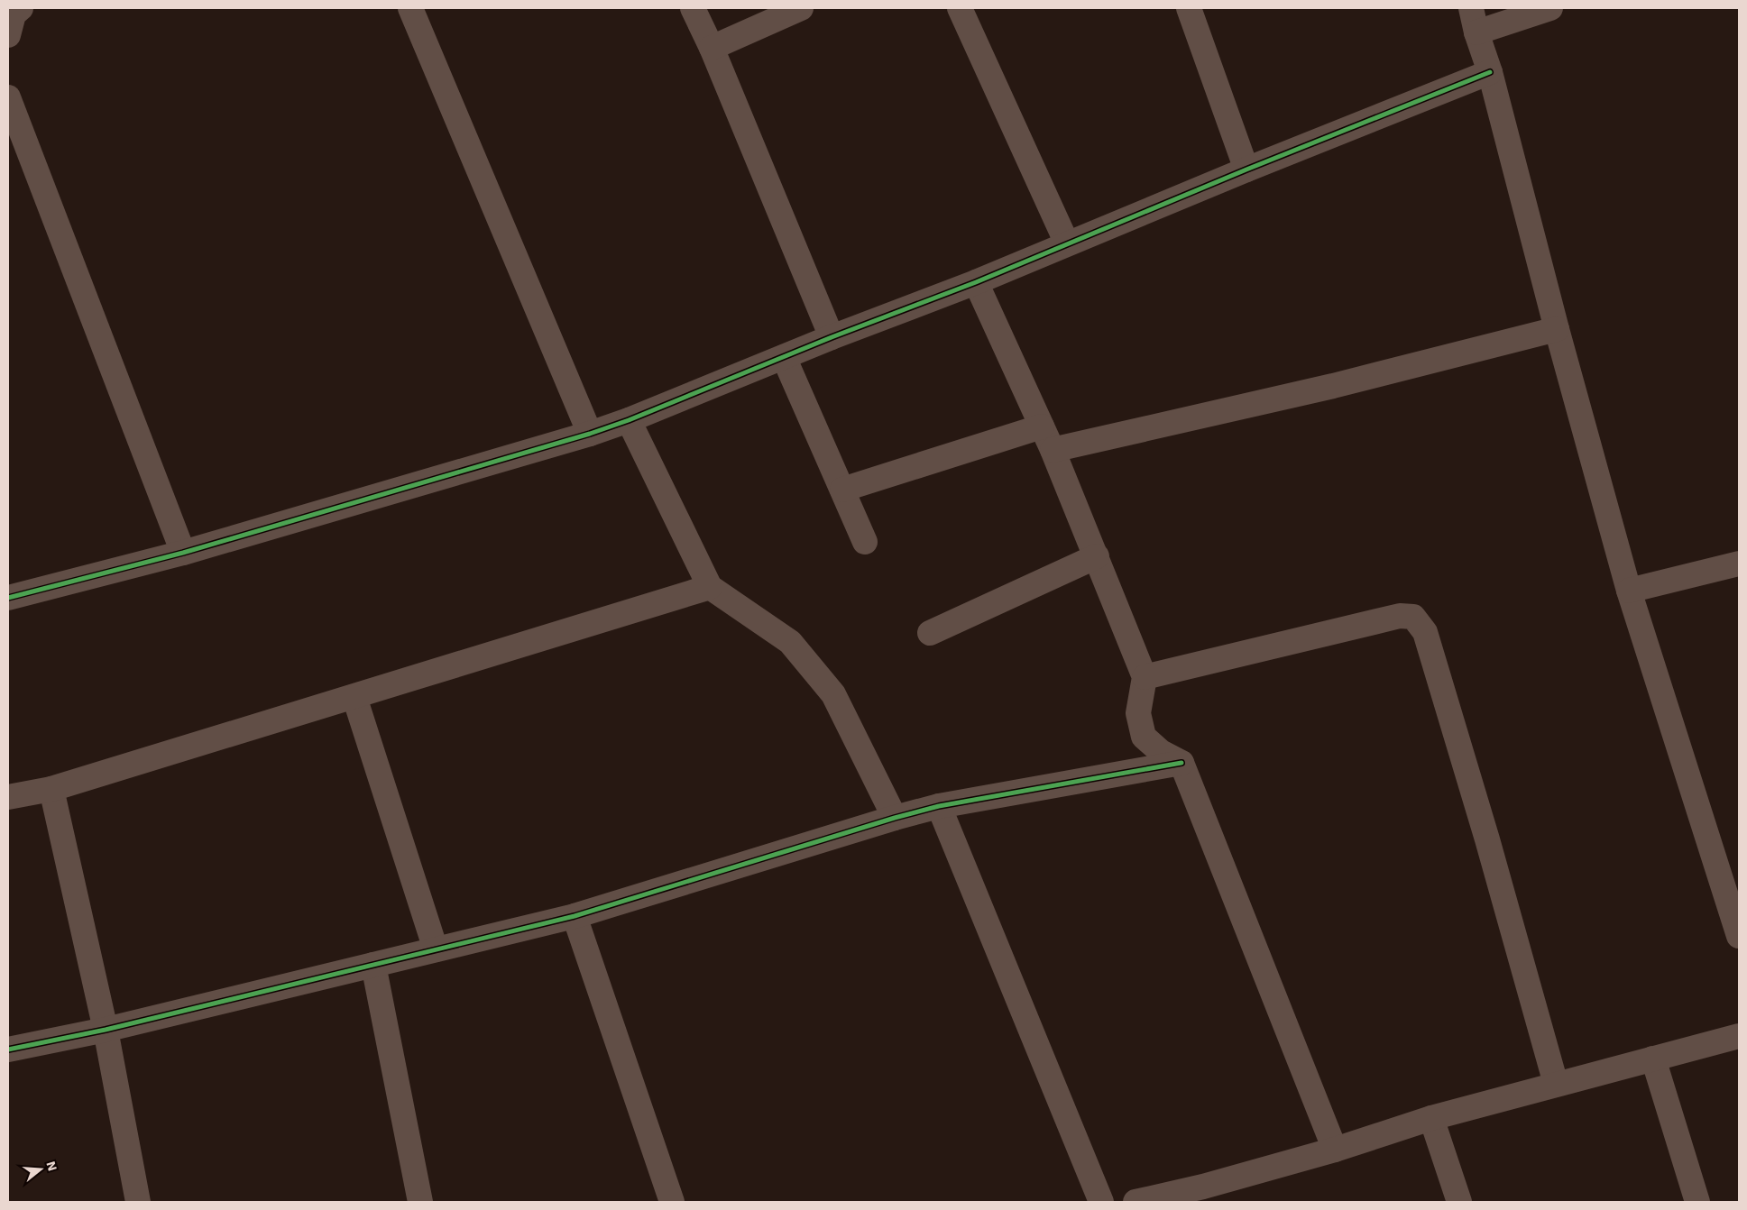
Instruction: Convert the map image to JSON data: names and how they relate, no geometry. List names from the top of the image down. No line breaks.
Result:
{"north":"right"}
